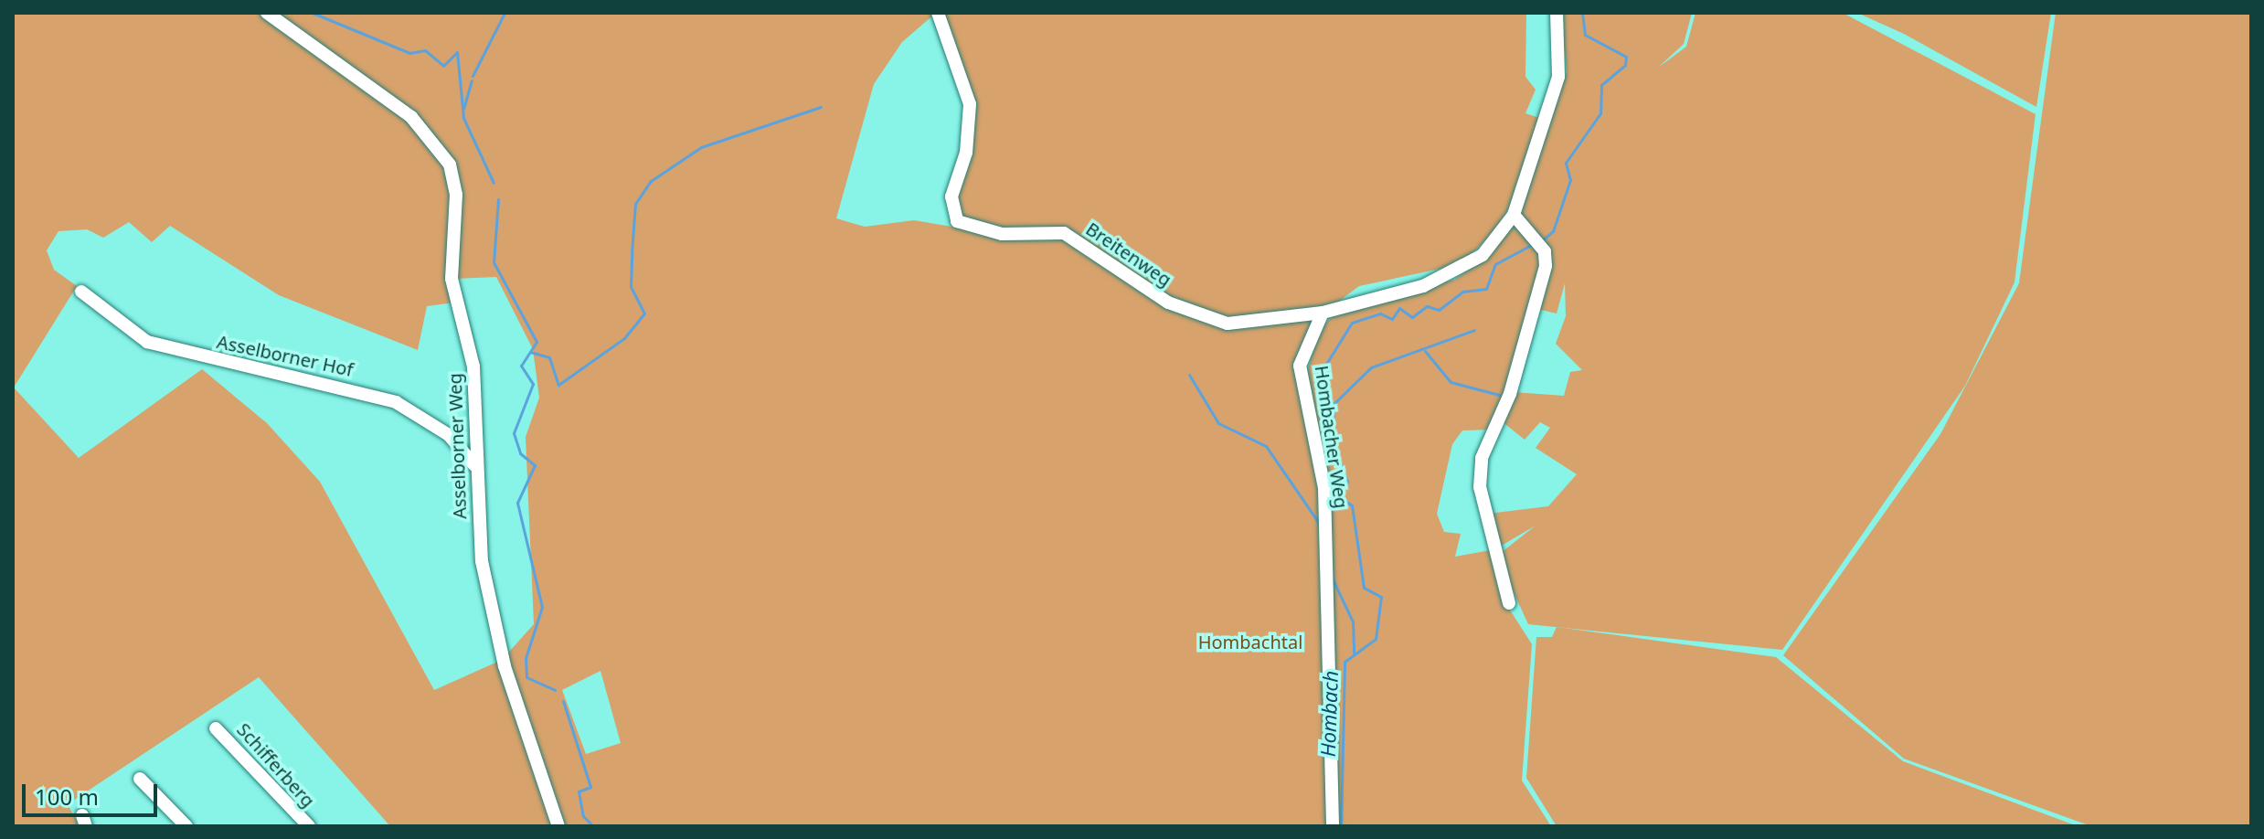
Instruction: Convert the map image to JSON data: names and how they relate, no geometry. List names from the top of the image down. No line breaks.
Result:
{"streets":{"street":["Breitenweg","Asselborner Hof","Hombacher Weg","Asselborner Weg","Schifferberg"]},"crossings":[["Breitenweg","Hombacher Weg"],["Asselborner Hof","Asselborner Weg"]],"water":["Hombach"],"parks":["Hombachtal"],"scale_bar":"100 m"}
